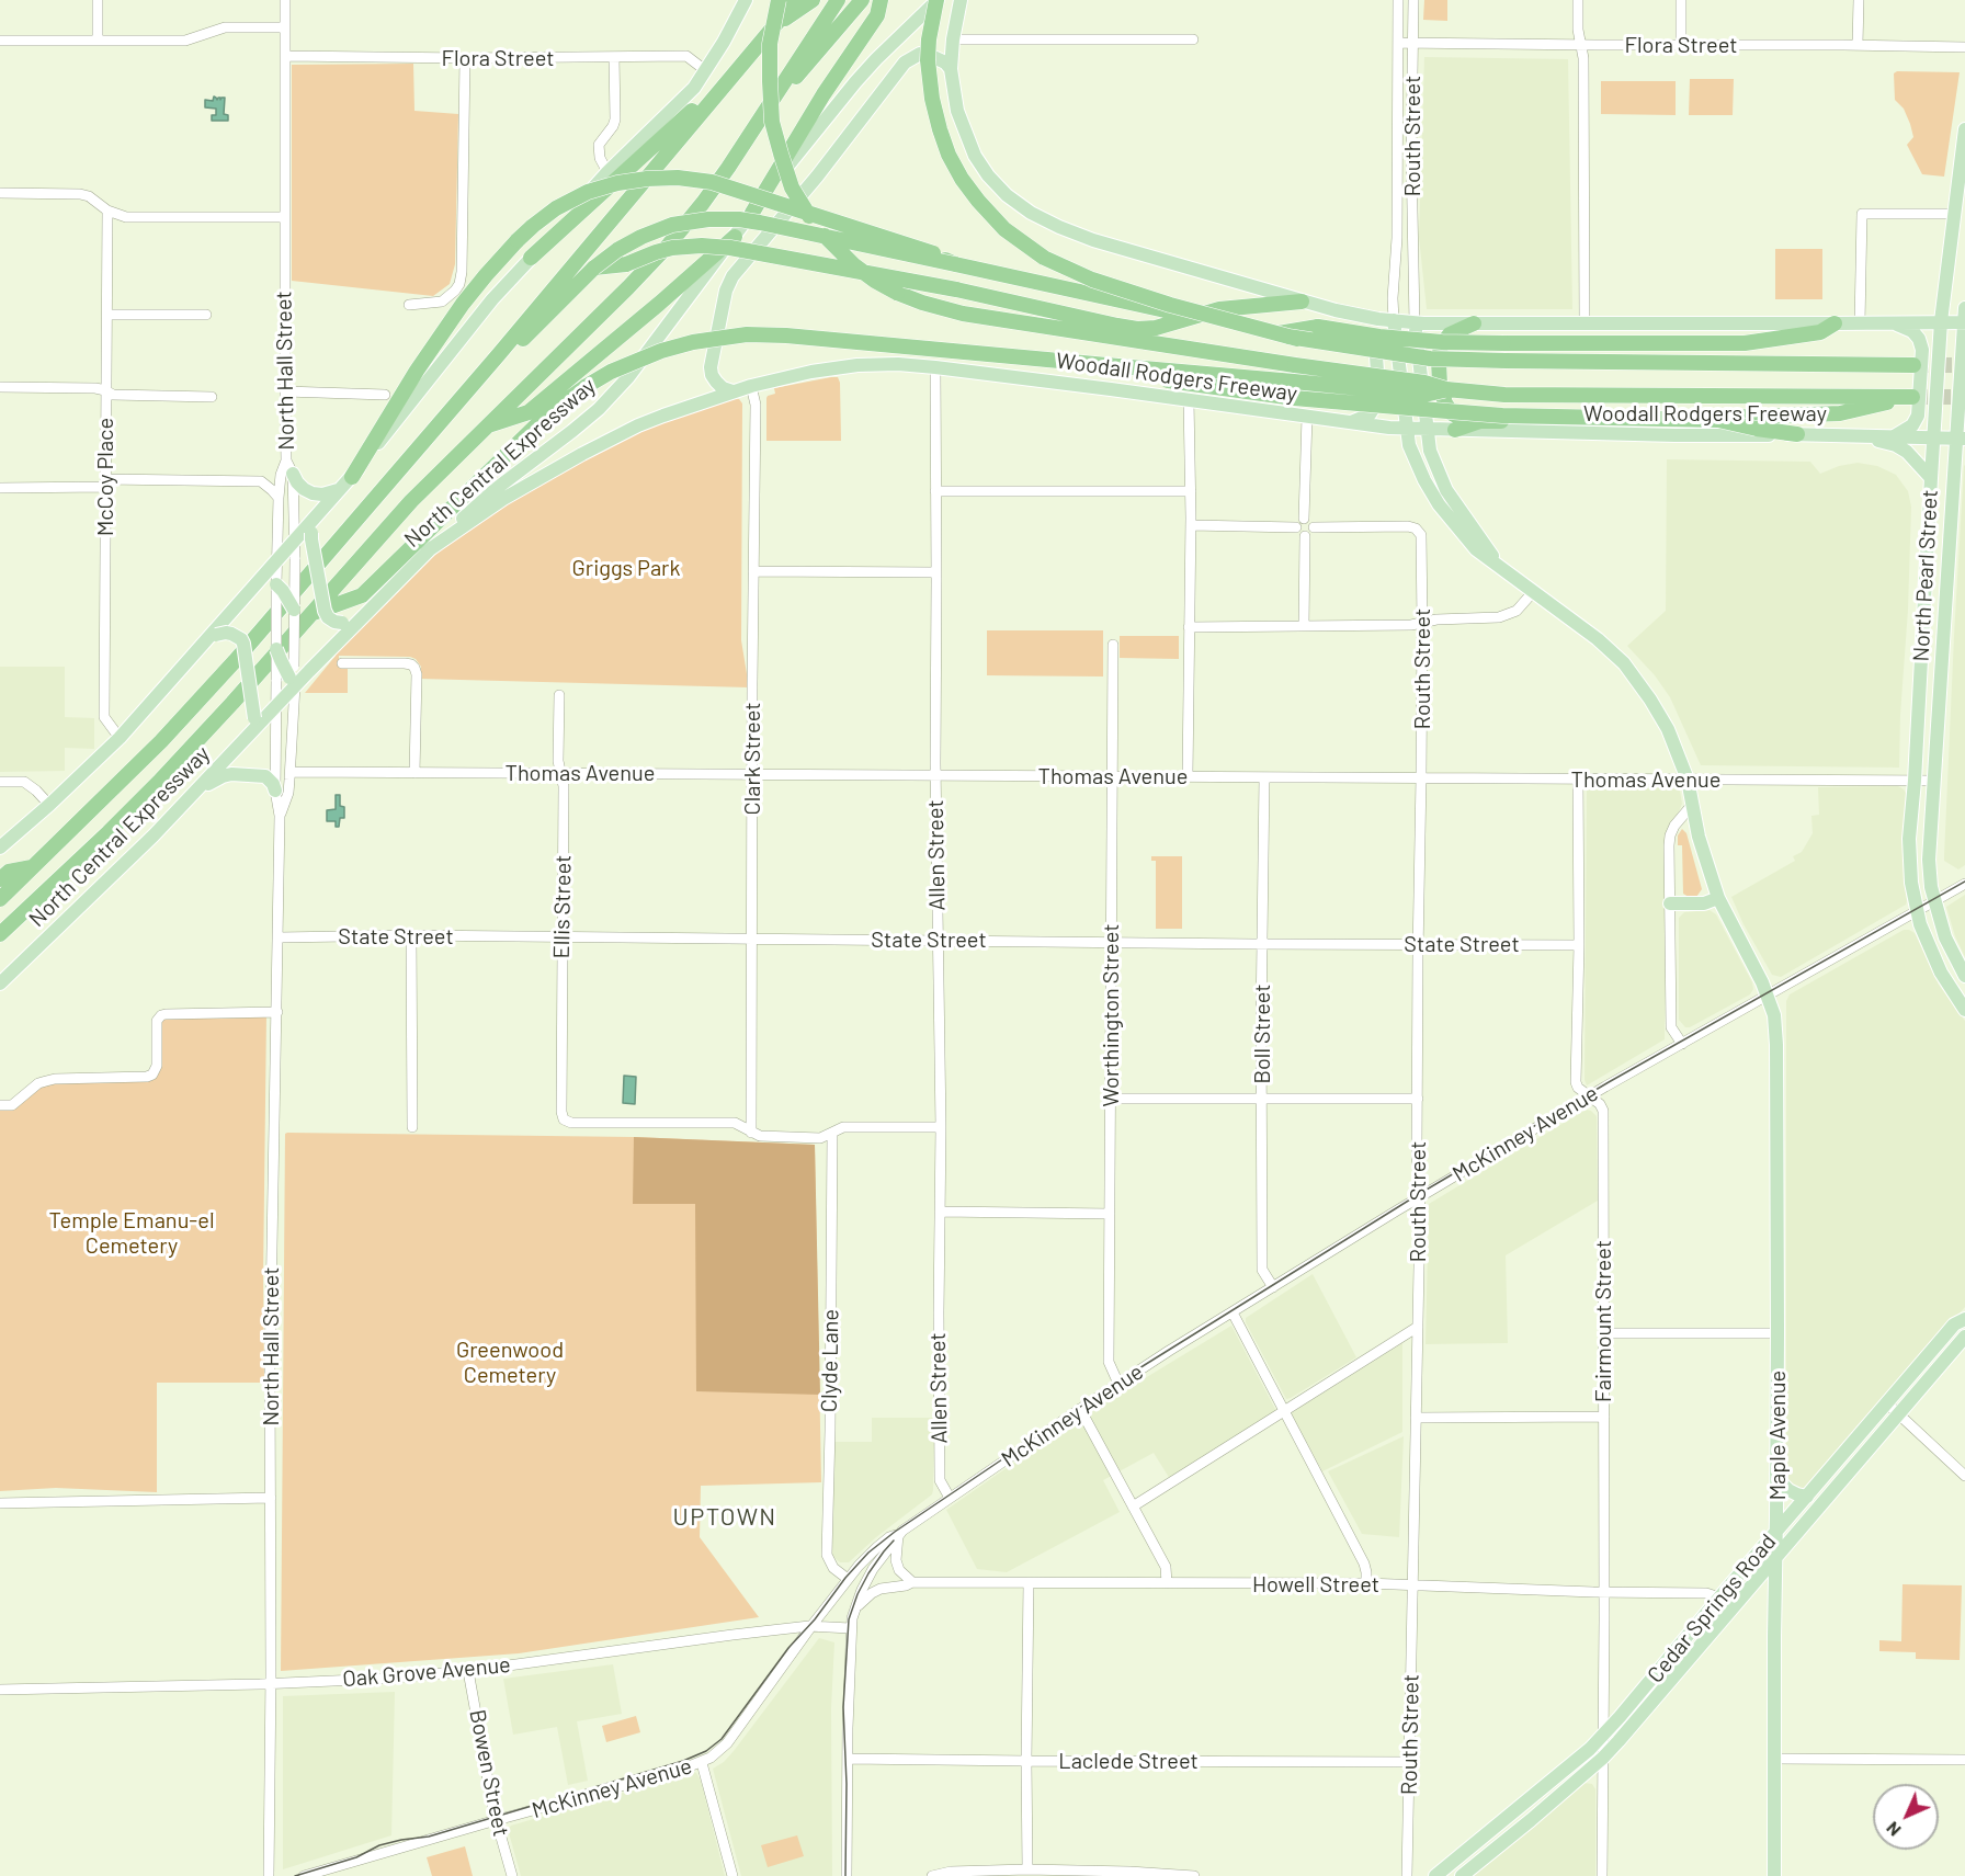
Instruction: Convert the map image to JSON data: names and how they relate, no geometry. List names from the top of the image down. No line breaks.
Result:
{"streets":{"highway":["Woodall Rodgers Freeway","North Central Expressway"],"main road":["Routh Street","North Pearl Street","Maple Avenue","Cedar Springs Road"],"street":["Flora Street","North Hall Street","McCoy Place","Clark Street","Thomas Avenue","Allen Street","Ellis Street","State Street","Worthington Street","Boll Street","McKinney Avenue","Fairmount Street","Clyde Lane","Howell Street","Oak Grove Avenue","Laclede Street","Bowen Street"]},"crossings":[["Flora Street","Routh Street"],["Flora Street","North Hall Street"],["Routh Street","Woodall Rodgers Freeway"],["Routh Street","Thomas Avenue"],["Routh Street","State Street"],["Routh Street","McKinney Avenue"],["Routh Street","Maple Avenue"],["Routh Street","Howell Street"],["Routh Street","Laclede Street"],["North Hall Street","North Central Expressway"],["North Hall Street","Thomas Avenue"],["North Hall Street","State Street"],["North Hall Street","Oak Grove Avenue"],["Woodall Rodgers Freeway","North Central Expressway"],["Woodall Rodgers Freeway","North Pearl Street"],["Woodall Rodgers Freeway","Clark Street"],["Woodall Rodgers Freeway","Allen Street"],["North Pearl Street","Thomas Avenue"],["North Pearl Street","McKinney Avenue"],["Clark Street","Thomas Avenue"],["Clark Street","Ellis Street"],["Clark Street","State Street"],["Thomas Avenue","Allen Street"],["Thomas Avenue","Ellis Street"],["Thomas Avenue","Worthington Street"],["Thomas Avenue","Boll Street"],["Thomas Avenue","Fairmount Street"],["Thomas Avenue","Maple Avenue"],["Allen Street","State Street"],["Allen Street","McKinney Avenue"],["Ellis Street","State Street"],["State Street","Worthington Street"],["State Street","Boll Street"],["State Street","Fairmount Street"],["Worthington Street","McKinney Avenue"],["Boll Street","McKinney Avenue"],["McKinney Avenue","Fairmount Street"],["McKinney Avenue","Clyde Lane"],["McKinney Avenue","Maple Avenue"],["McKinney Avenue","Howell Street"],["McKinney Avenue","Oak Grove Avenue"],["McKinney Avenue","Bowen Street"],["Fairmount Street","Howell Street"],["Fairmount Street","Cedar Springs Road"],["Maple Avenue","Cedar Springs Road"],["Howell Street","Cedar Springs Road"],["Oak Grove Avenue","Bowen Street"]],"districts":["UPTOWN"],"parks":["Griggs Park","Temple Emanu-el Cemetery","Greenwood Cemetery"],"north":"bottom left"}
